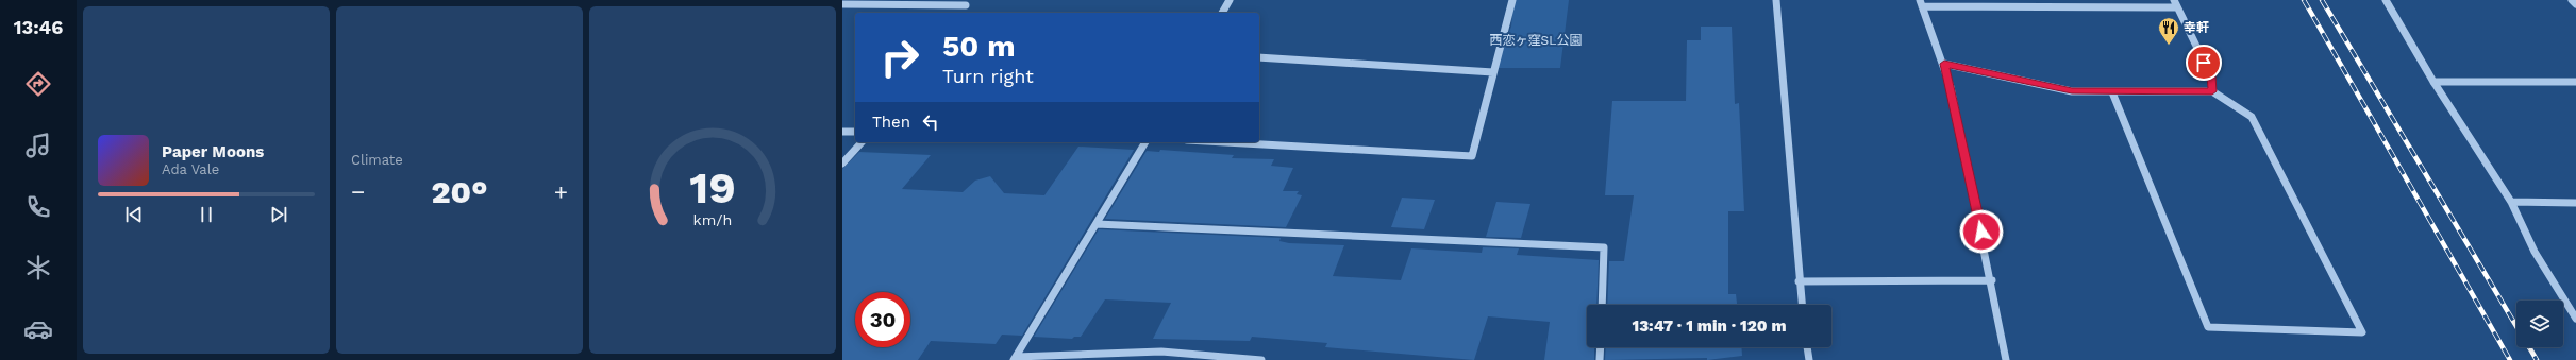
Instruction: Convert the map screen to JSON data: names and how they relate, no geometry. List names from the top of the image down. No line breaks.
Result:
{"parks":["西恋ヶ窪SL公園"],"places":{"restaurant":["幸軒"]},"page":{"tabs":"13:46","tile":"Climate","turn":["50 m","Turn right"],"then":"Then","song":["Paper Moons","Ada Vale"],"heat":["−","20°","+"],"limit":"30","trip":"13:47 · 1 min · 120 m","gauge":["19","km/h"]}}
